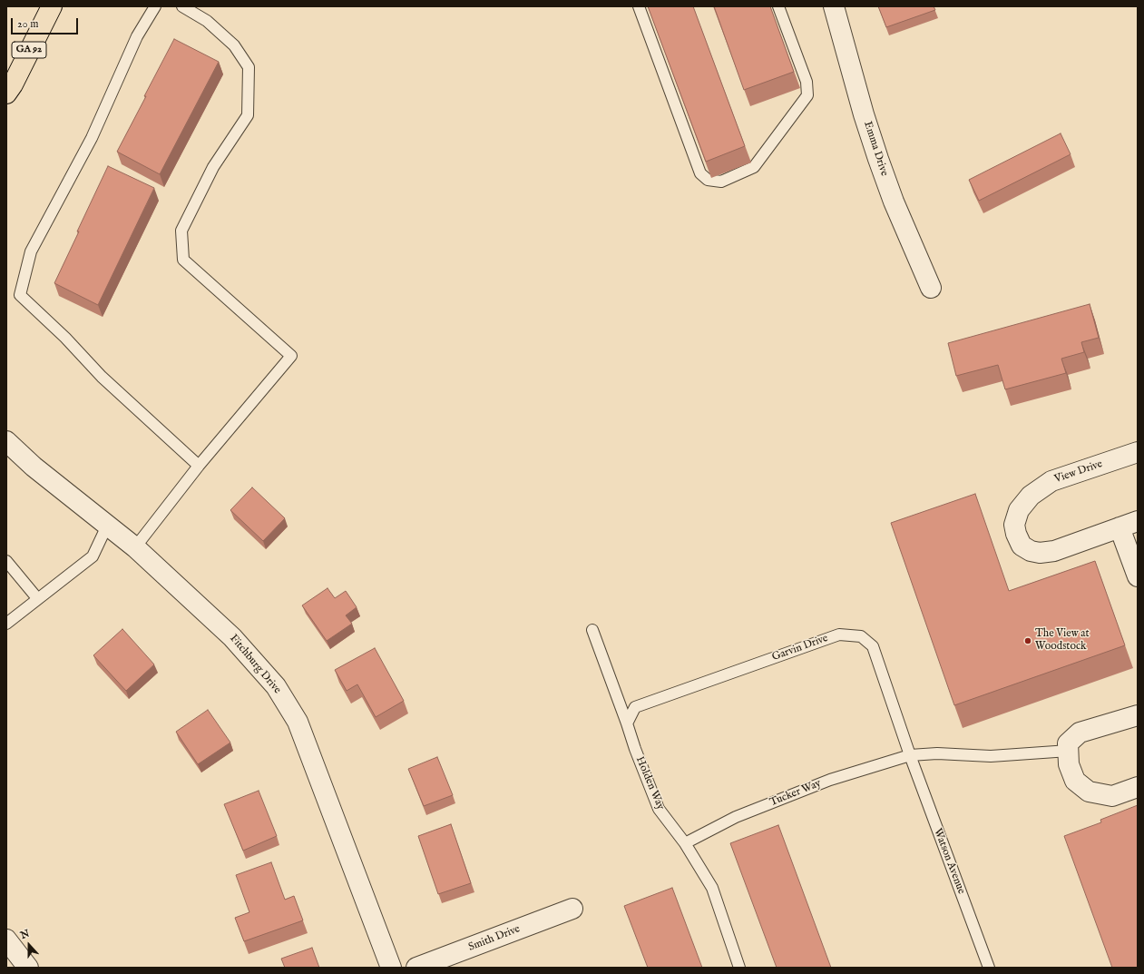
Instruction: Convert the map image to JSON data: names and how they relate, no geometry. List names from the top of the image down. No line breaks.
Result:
{"streets":{"main road":["GA 92"],"street":["Emma Drive","View Drive","Fitchburg Drive","Smith Drive"],"lane":["Garvin Drive","Holden Way","Tucker Way","Watson Avenue"]},"crossings":[["Garvin Drive","Holden Way"],["Garvin Drive","Tucker Way"],["Garvin Drive","Watson Avenue"],["Holden Way","Tucker Way"],["Tucker Way","Watson Avenue"]],"places":["The View at Woodstock"],"scale_bar":"20 m","north":"top"}
